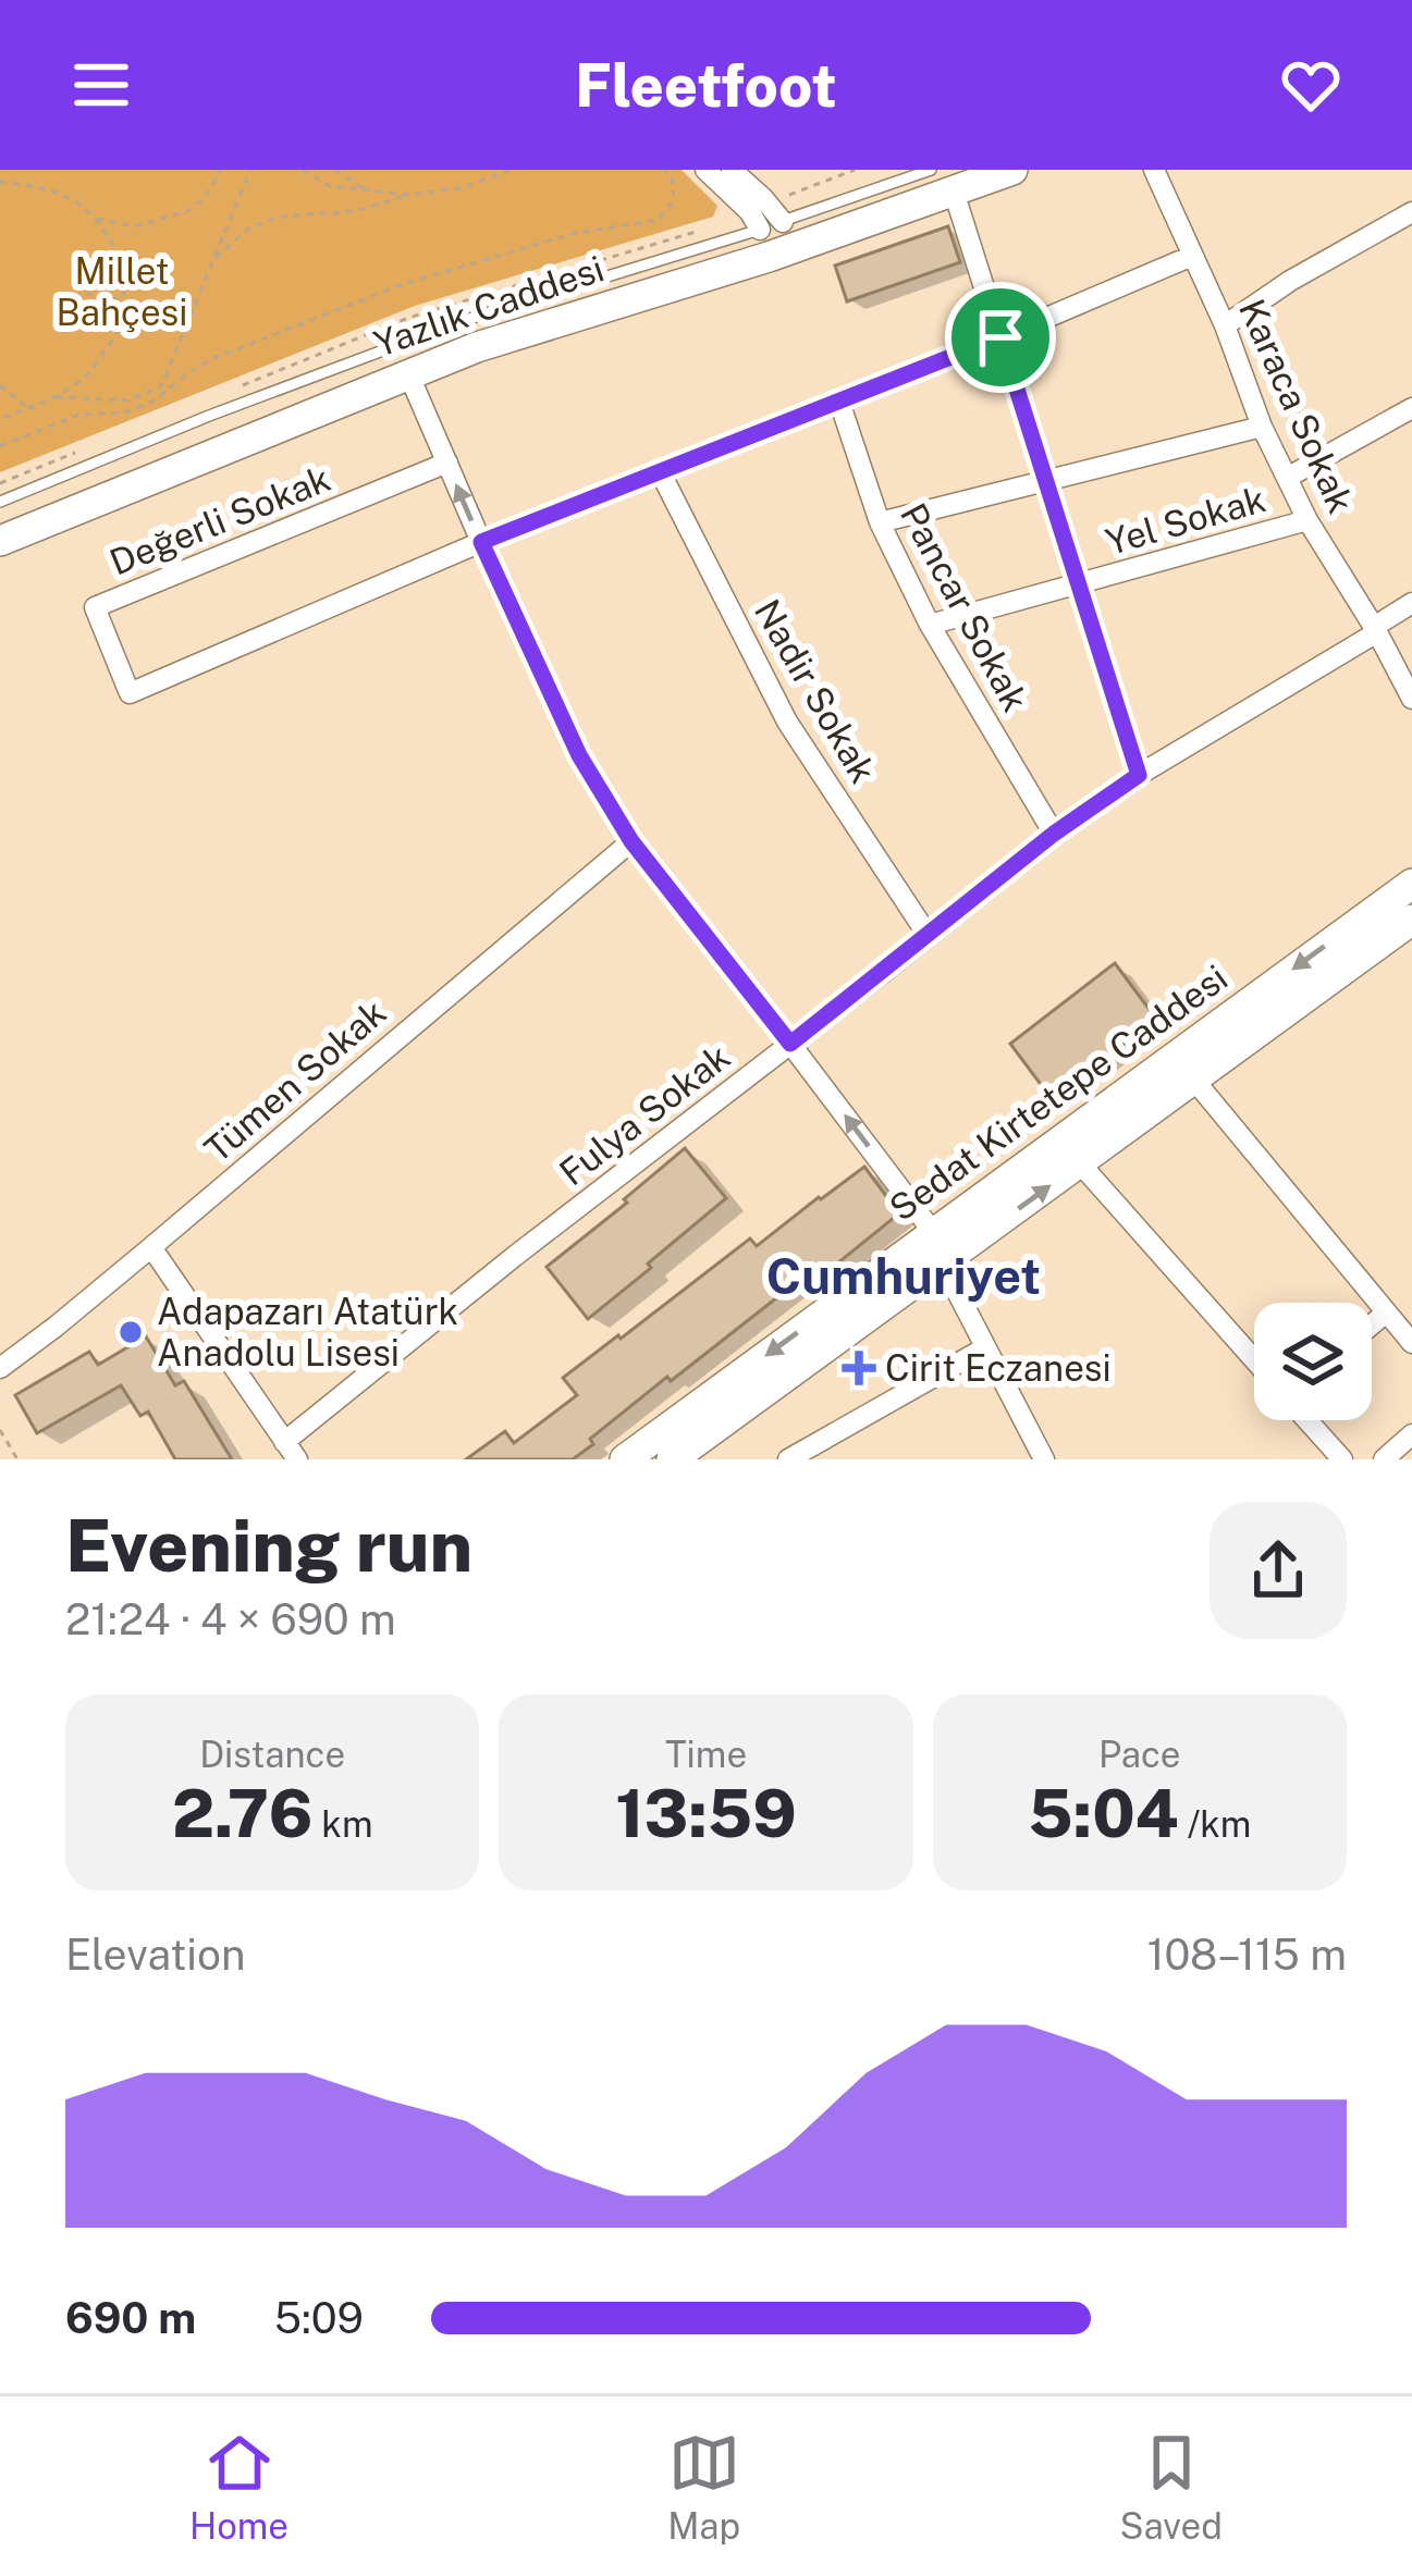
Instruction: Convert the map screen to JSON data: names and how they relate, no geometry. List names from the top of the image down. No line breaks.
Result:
{"streets":{"main road":["Yazlık Caddesi","Sedat Kirtetepe Caddesi"],"street":["Karaca Sokak","Değerli Sokak","Yel Sokak","Pancar Sokak","Nadir Sokak","Tümen Sokak","Fulya Sokak"]},"crossings":[["Karaca Sokak","Yel Sokak"],["Karaca Sokak","Fulya Sokak"],["Yel Sokak","Pancar Sokak"],["Pancar Sokak","Fulya Sokak"],["Nadir Sokak","Fulya Sokak"]],"districts":["Cumhuriyet"],"parks":["Millet Bahçesi"],"places":{"other":["Adapazarı Atatürk Anadolu Lisesi"],"health":["Cirit Eczanesi"]},"page":{"header":"Fleetfoot","heading":["Evening run","21:24 · 4 × 690 m"],"stats":[["Distance","2.76 km"],["Time","13:59"],["Pace","5:04 /km"]],"chart":["Elevation","108–115 m"],"list":[{"name":"690 m","note":"5:09"}],"tabs":["Home","Map","Saved"]}}
